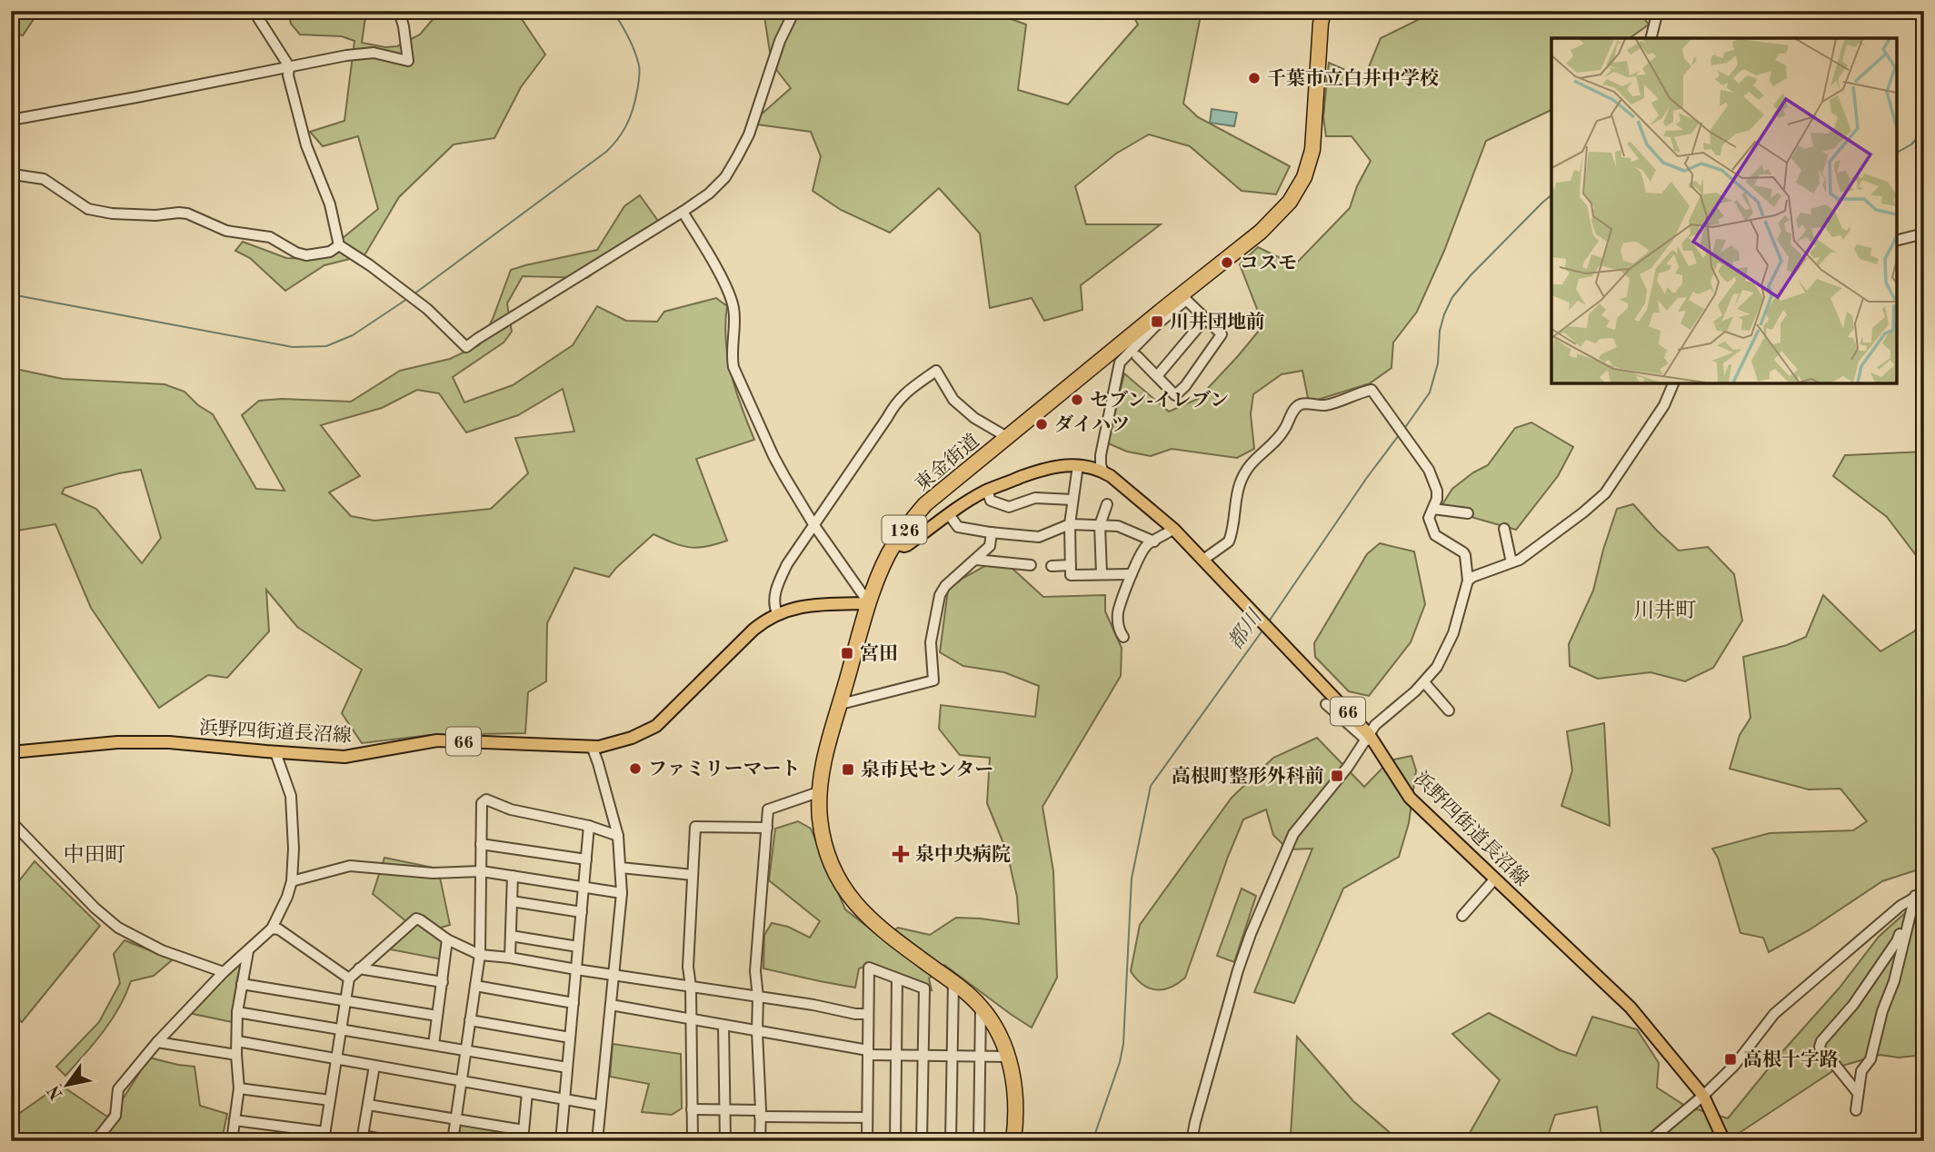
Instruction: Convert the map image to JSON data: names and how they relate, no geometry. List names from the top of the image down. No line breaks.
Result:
{"streets":{"highway":["東金街道","126"],"main road":["66","浜野四街道長沼線"]},"crossings":[["東金街道","浜野四街道長沼線"]],"districts":["川井町","中田町"],"water":["都川"],"places":{"other":["千葉市立白井中学校","コスモ","セブン-イレブン","ダイハツ","ファミリーマート"],"transit":["川井団地前","宮田","泉市民センター","高根町整形外科前","高根十字路"],"health":["泉中央病院"]},"north":"bottom left"}
